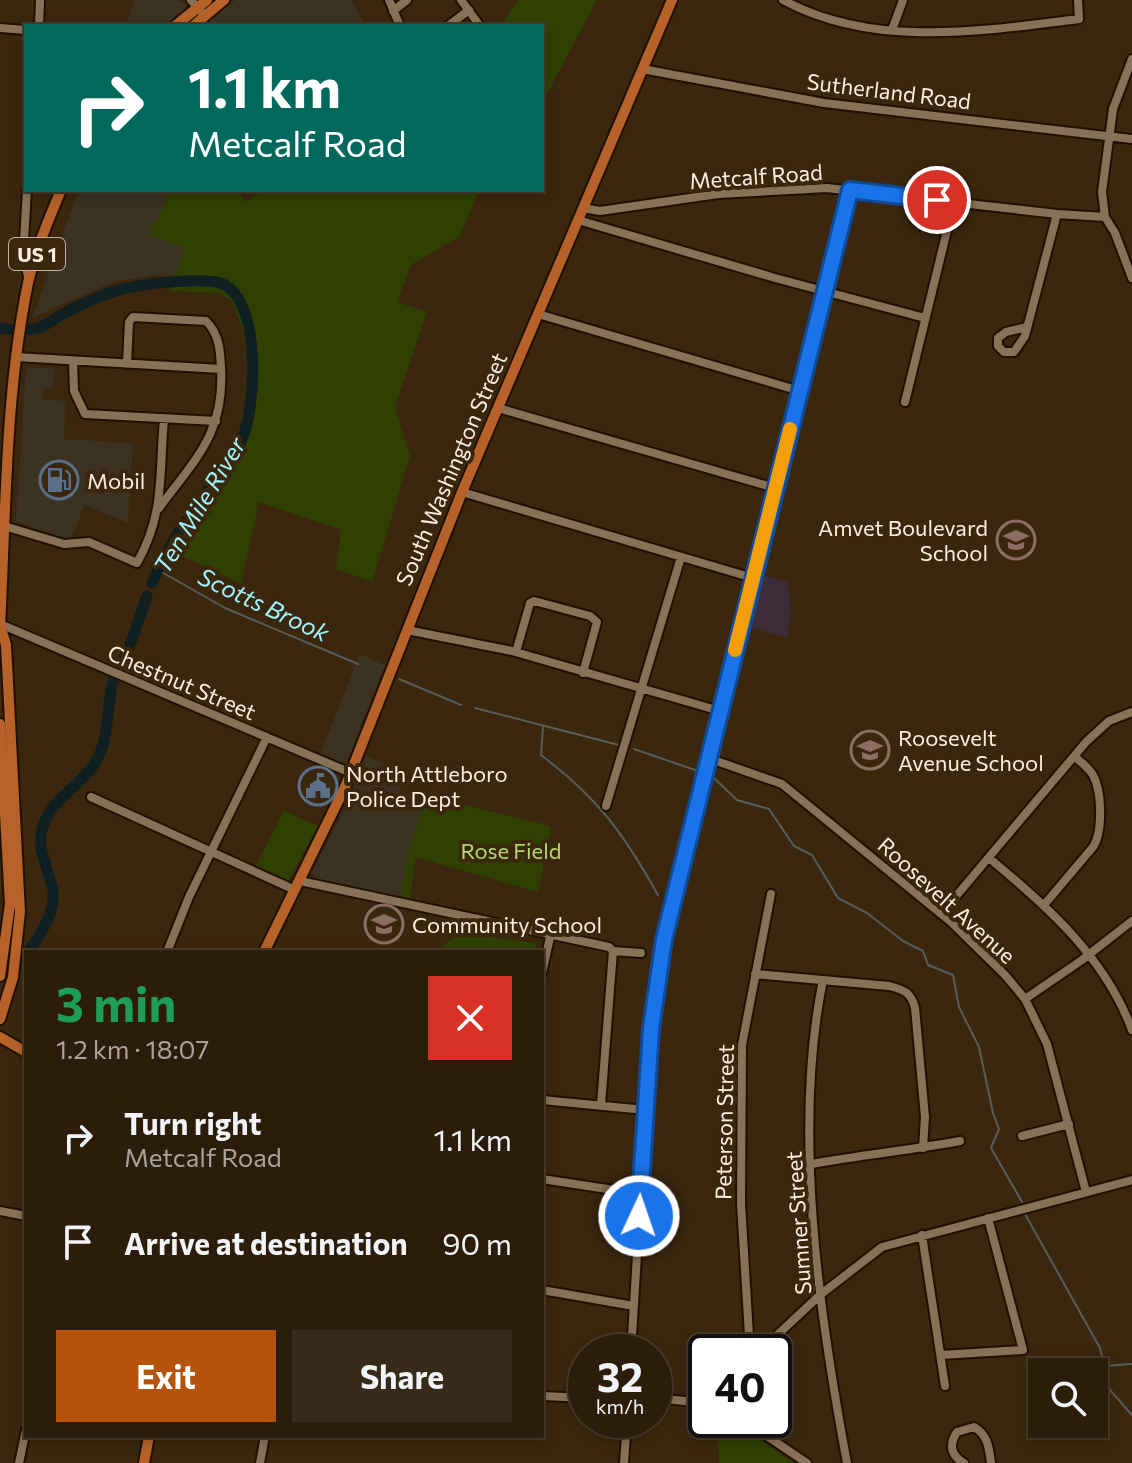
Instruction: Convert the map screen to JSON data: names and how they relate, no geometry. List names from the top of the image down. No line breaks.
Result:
{"streets":{"main road":["US 1","South Washington Street"],"street":["Sutherland Road","Metcalf Road","Chestnut Street","Roosevelt Avenue","Peterson Street","Sumner Street"]},"crossings":[["Sutherland Road","South Washington Street"],["Metcalf Road","South Washington Street"],["US 1","Chestnut Street"],["South Washington Street","Chestnut Street"]],"water":["Ten Mile River","Scotts Brook"],"parks":["Rose Field"],"places":{"fuel station":["Mobil"],"school or university":["Amvet Boulevard School","Roosevelt Avenue School","Community School"],"public building":["North Attleboro Police Dept"]},"page":{"turn":["1.1 km","Metcalf Road"],"heading":["3 min","1.2 km · 18:07"],"list":[{"name":"Turn right","note":"Metcalf Road","value":"1.1 km"},{"name":"Arrive at destination","value":"90 m"}],"buttons":["Exit","Share"],"speed":"32 km/h","limit":"40"}}
